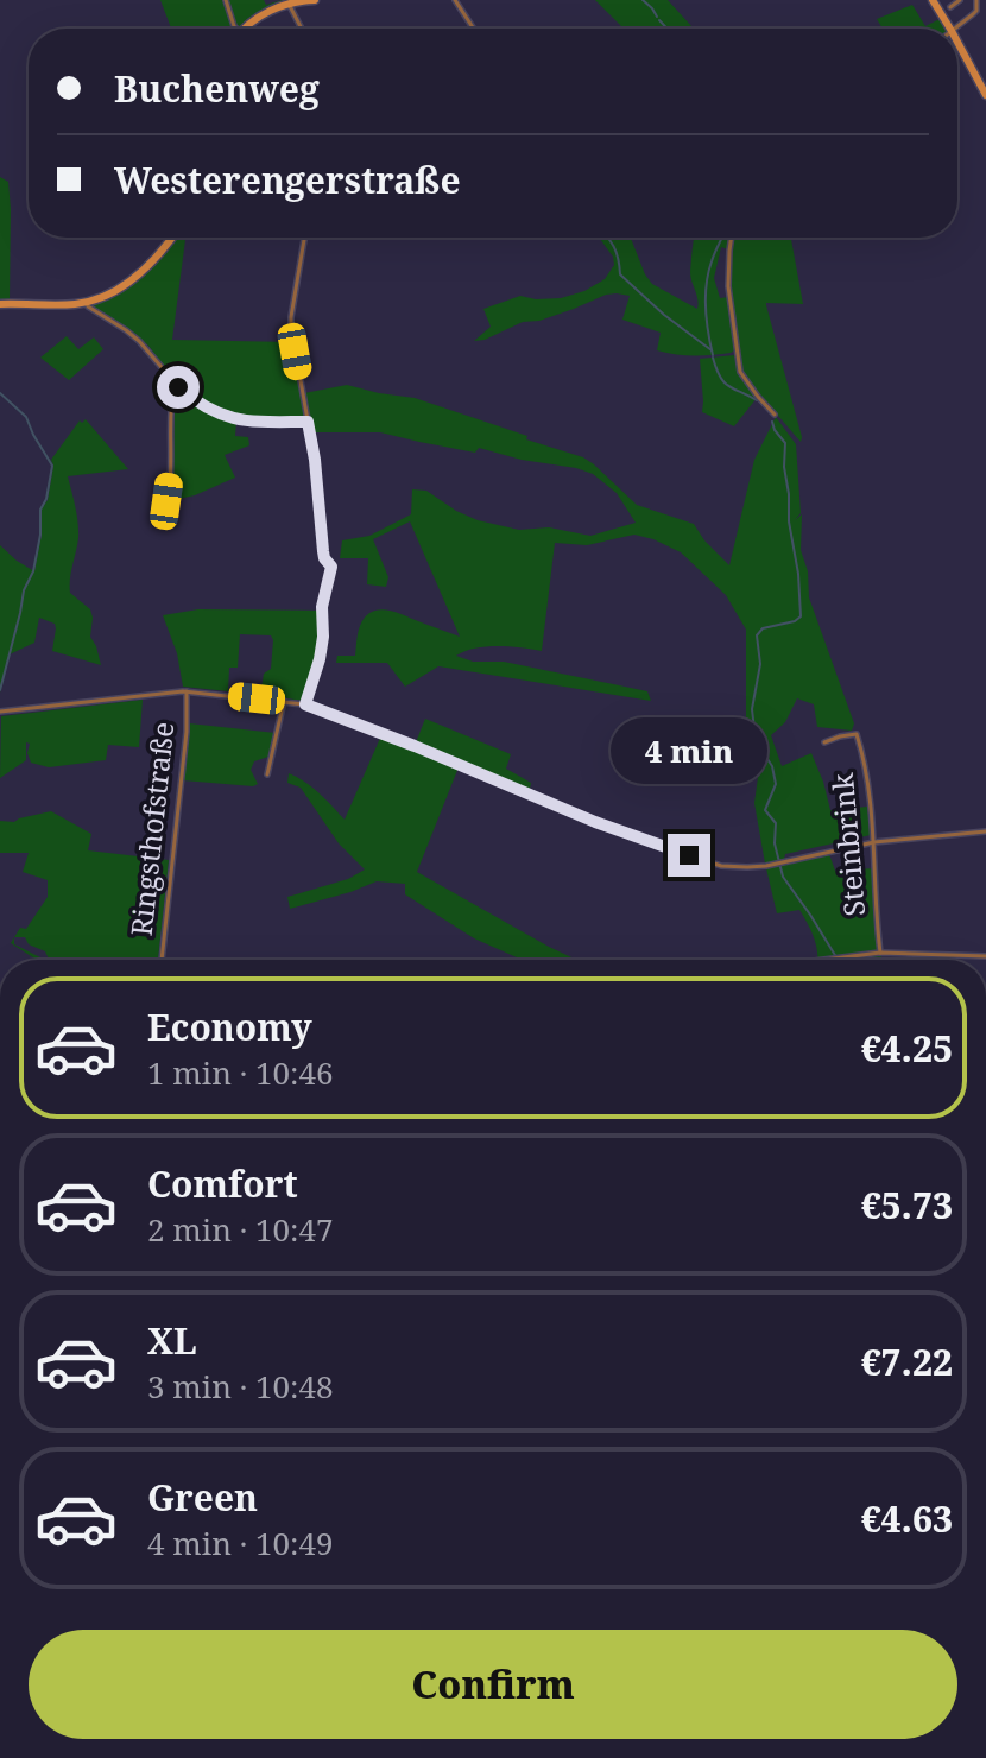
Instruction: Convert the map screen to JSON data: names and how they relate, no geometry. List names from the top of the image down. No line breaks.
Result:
{"streets":{"street":["Ringsthofstraße","Steinbrink"]},"page":{"banner":["Buchenweg","Westerengerstraße"],"bubble":"4 min","list":[{"name":"Economy","note":"1 min · 10:46","value":"€4.25"},{"name":"Comfort","note":"2 min · 10:47","value":"€5.73"},{"name":"XL","note":"3 min · 10:48","value":"€7.22"},{"name":"Green","note":"4 min · 10:49","value":"€4.63"}],"buttons":"Confirm"}}
